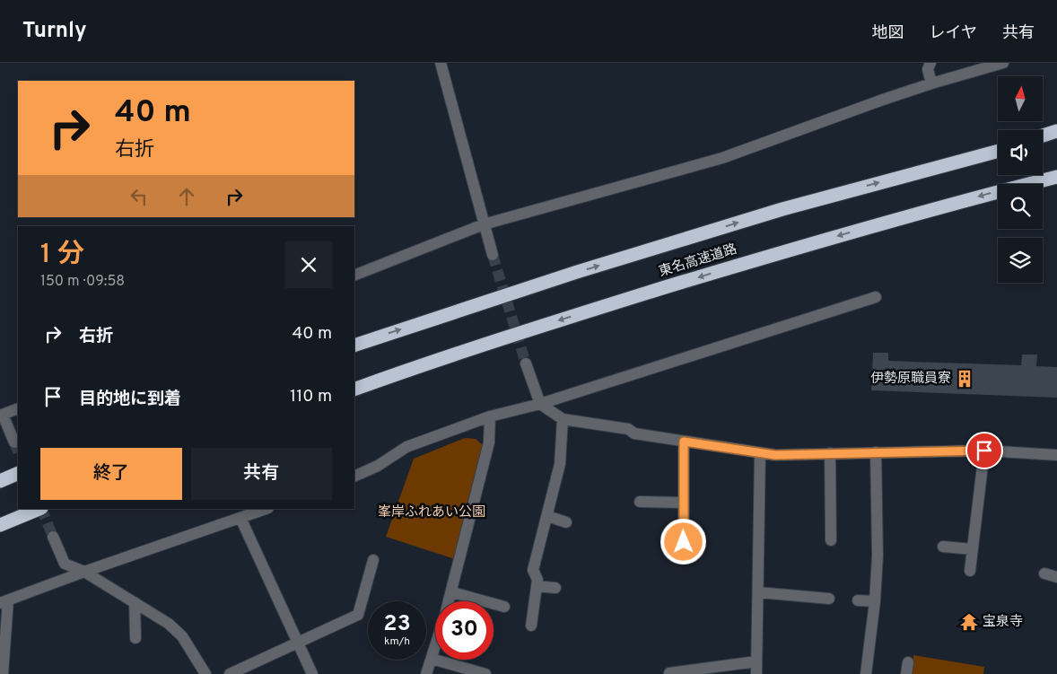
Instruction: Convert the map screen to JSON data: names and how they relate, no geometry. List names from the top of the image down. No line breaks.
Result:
{"streets":{"highway":["東名高速道路"]},"parks":["峯岸ふれあい公園"],"places":{"building":["伊勢原職員寮"],"temple":["宝泉寺"]},"north":"top","page":{"header":"Turnly","nav":["地図","レイヤ","共有"],"turn":["40 m","右折"],"heading":["1 分","150 m · 09:58"],"list":[{"name":"右折","value":"40 m"},{"name":"目的地に到着","value":"110 m"}],"buttons":["終了","共有"],"speed":"23 km/h","limit":"30"}}
